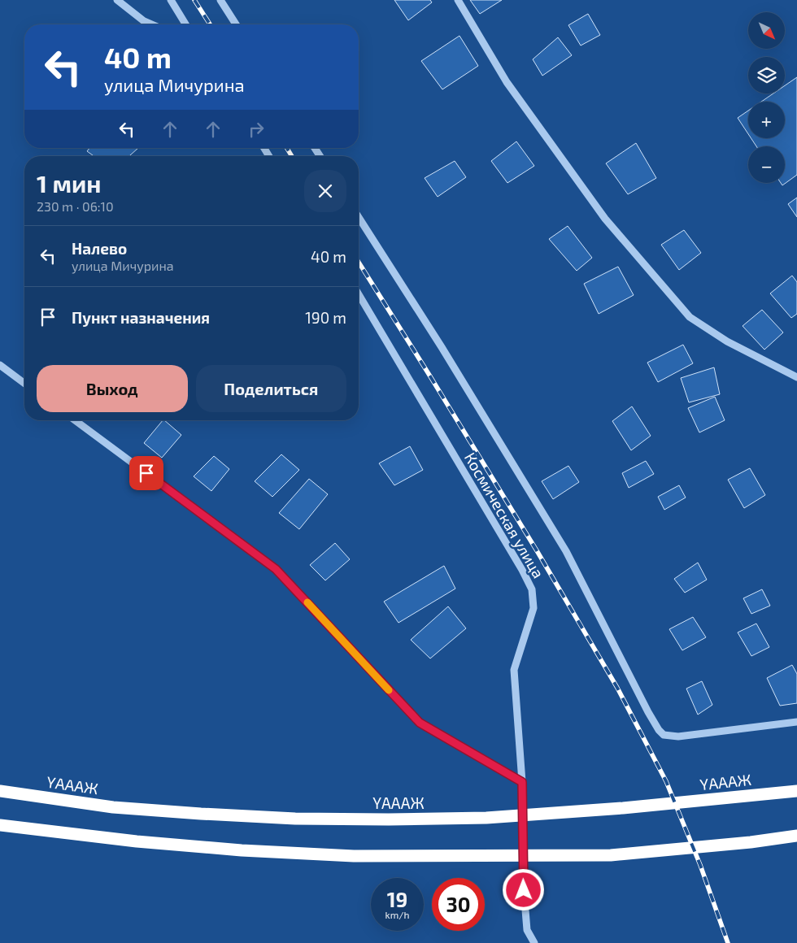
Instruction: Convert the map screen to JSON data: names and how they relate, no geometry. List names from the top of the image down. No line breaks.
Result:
{"streets":{"highway":["ҮАААЖ"],"street":["Космическая улица"]},"north":"bottom right","page":{"map_buttons":["+","−"],"turn":["40 m","улица Мичурина"],"heading":["1 мин","230 m · 06:10"],"list":[{"name":"Налево","note":"улица Мичурина","value":"40 m"},{"name":"Пункт назначения","value":"190 m"}],"buttons":["Выход","Поделиться"],"speed":"19 km/h","limit":"30"}}
